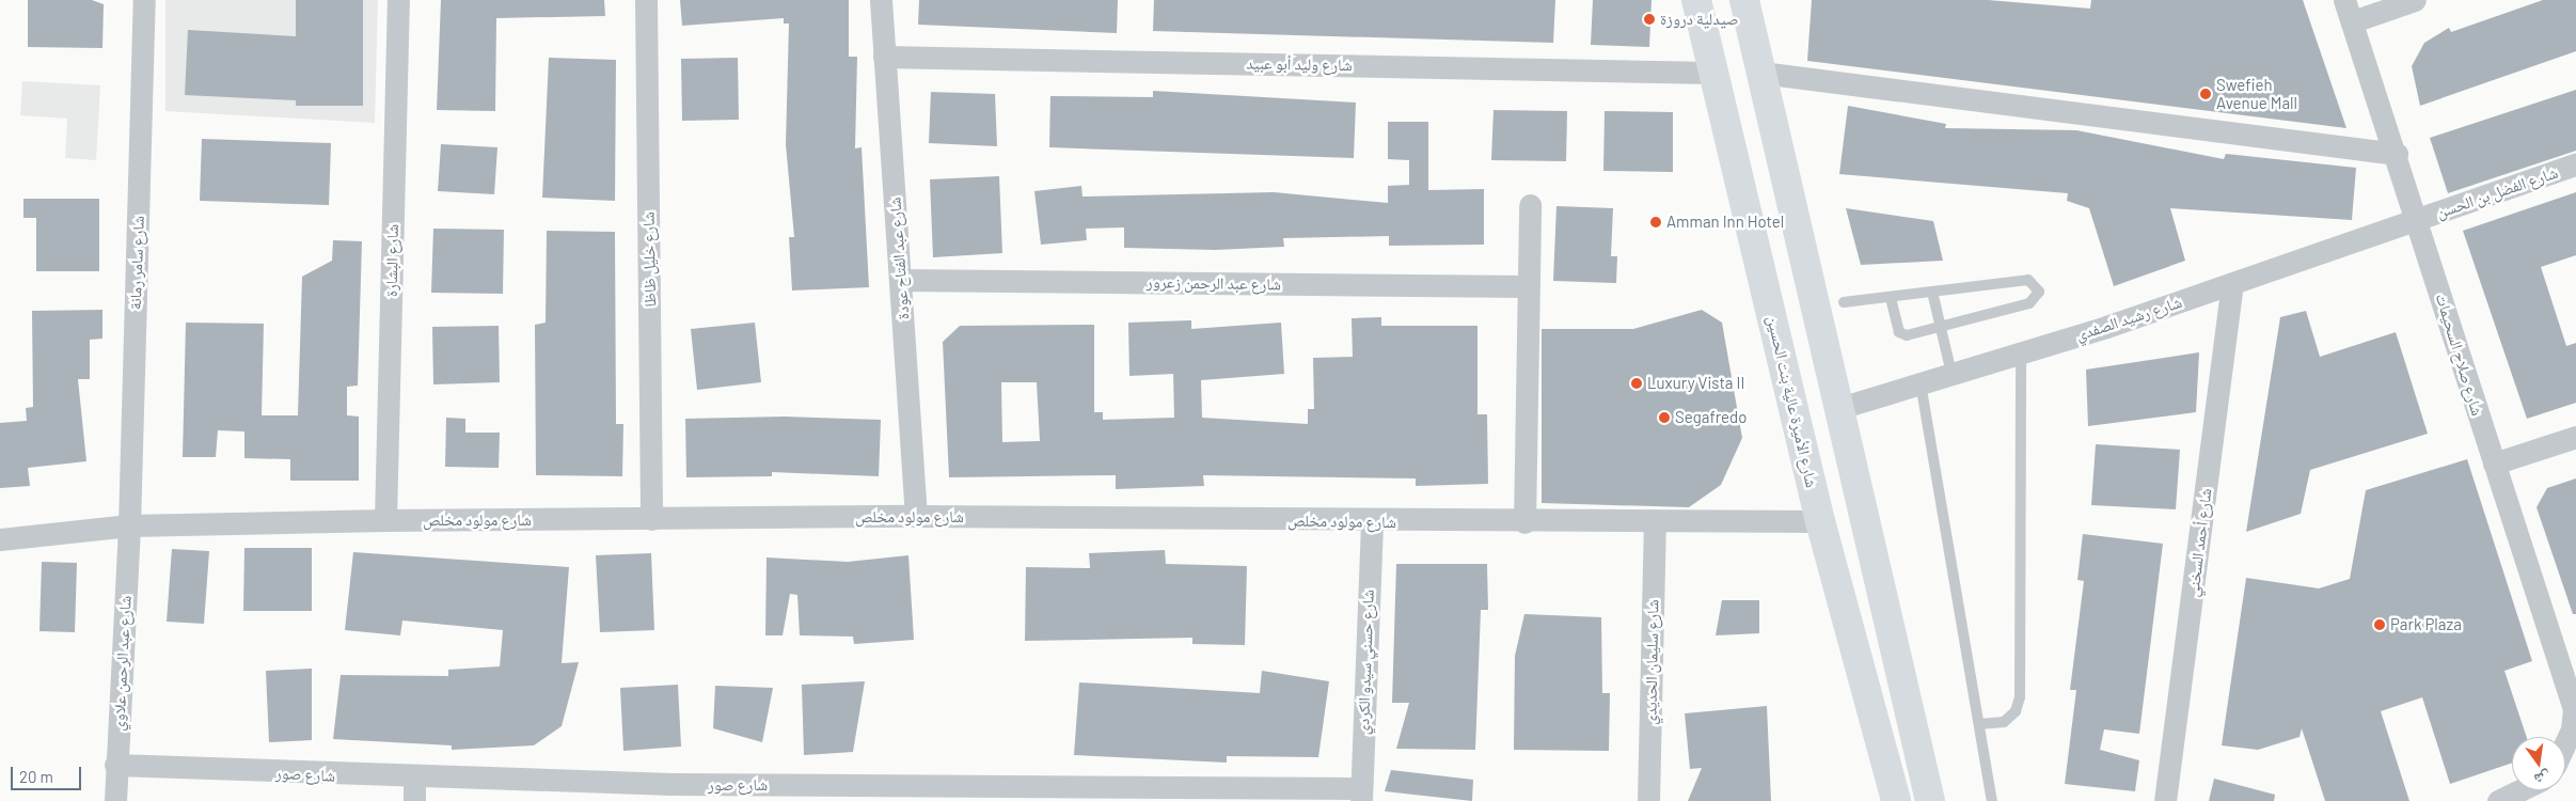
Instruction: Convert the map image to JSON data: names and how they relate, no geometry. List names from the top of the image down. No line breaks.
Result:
{"streets":{"main road":["شارع الأميرة عالية بنت الحسين"],"street":["شارع وليد أبو عبيد","شارع الفضل بن الحسن","شارع عبد الفتاح عودة","شارع خليل ظاظا","شارع البشارة","شارع سامر رمانة","شارع عبد الرحمن زعرور","شارع رشيد الصفدي","شارع صلاح السحيمات","شارع مولود مخلص","شارع أحمد السخني","شارع حسني سيدو الكردي","شارع سليمان الحديدي","شارع عبد الرحمن علاوي","شارع صور"]},"crossings":[["شارع وليد أبو عبيد","شارع عبد الفتاح عودة"],["شارع وليد أبو عبيد","شارع الأميرة عالية بنت الحسين"],["شارع الفضل بن الحسن","شارع رشيد الصفدي"],["شارع الفضل بن الحسن","شارع صلاح السحيمات"],["شارع عبد الفتاح عودة","شارع عبد الرحمن زعرور"],["شارع عبد الفتاح عودة","شارع مولود مخلص"],["شارع خليل ظاظا","شارع مولود مخلص"],["شارع البشارة","شارع مولود مخلص"],["شارع سامر رمانة","شارع مولود مخلص"],["شارع سامر رمانة","شارع عبد الرحمن علاوي"],["شارع رشيد الصفدي","شارع صلاح السحيمات"],["شارع رشيد الصفدي","شارع أحمد السخني"],["شارع الأميرة عالية بنت الحسين","شارع مولود مخلص"],["شارع مولود مخلص","شارع حسني سيدو الكردي"],["شارع مولود مخلص","شارع سليمان الحديدي"],["شارع مولود مخلص","شارع عبد الرحمن علاوي"],["شارع حسني سيدو الكردي","شارع صور"],["شارع عبد الرحمن علاوي","شارع صور"]],"places":["صيدلية دروزة","Swefieh Avenue Mall","Amman Inn Hotel","Luxury Vista II","Segafredo","Park Plaza"],"scale_bar":"20 m","north":"bottom"}
